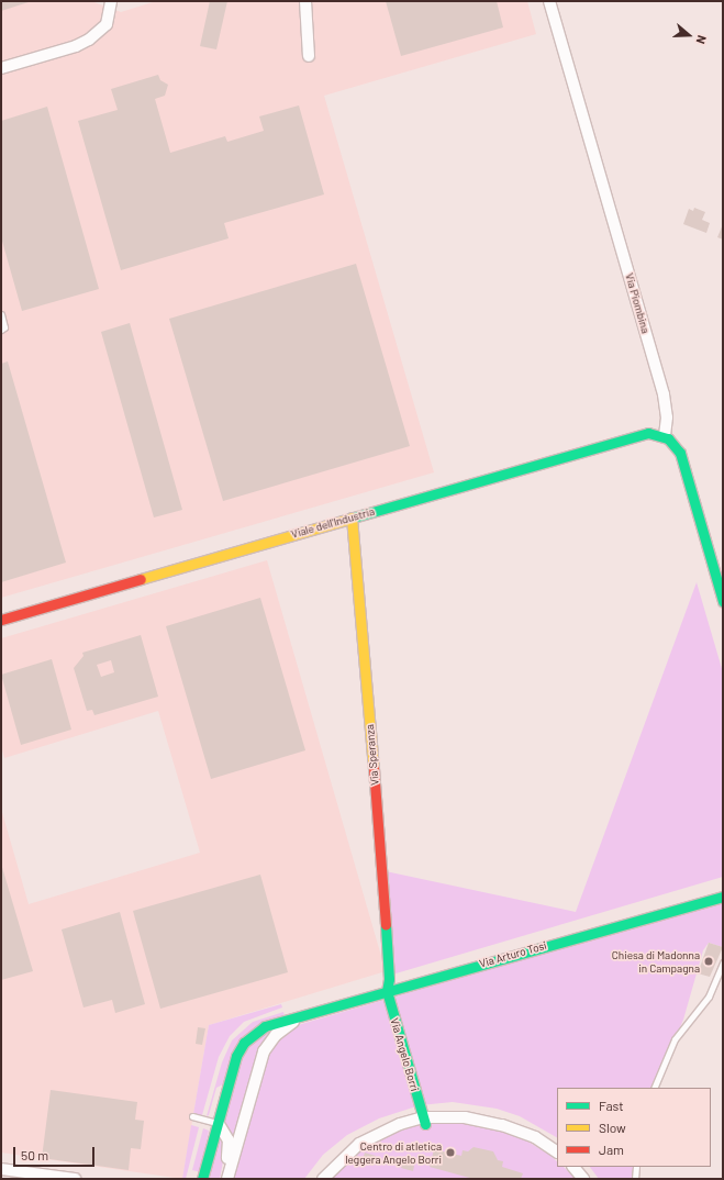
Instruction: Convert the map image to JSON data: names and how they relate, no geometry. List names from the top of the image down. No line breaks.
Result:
{"streets":{"street":["Via Piombina","Viale dell'Industria","Via Speranza","Via Arturo Tosi","Via Angelo Borri"]},"crossings":[["Via Piombina","Viale dell'Industria"],["Viale dell'Industria","Via Speranza"],["Via Speranza","Via Arturo Tosi"],["Via Speranza","Via Angelo Borri"],["Via Arturo Tosi","Via Angelo Borri"]],"places":["Chiesa di Madonna in Campagna","Centro di atletica leggera Angelo Borri"],"legend":["Fast","Slow","Jam"],"scale_bar":"50 m","north":"right"}
